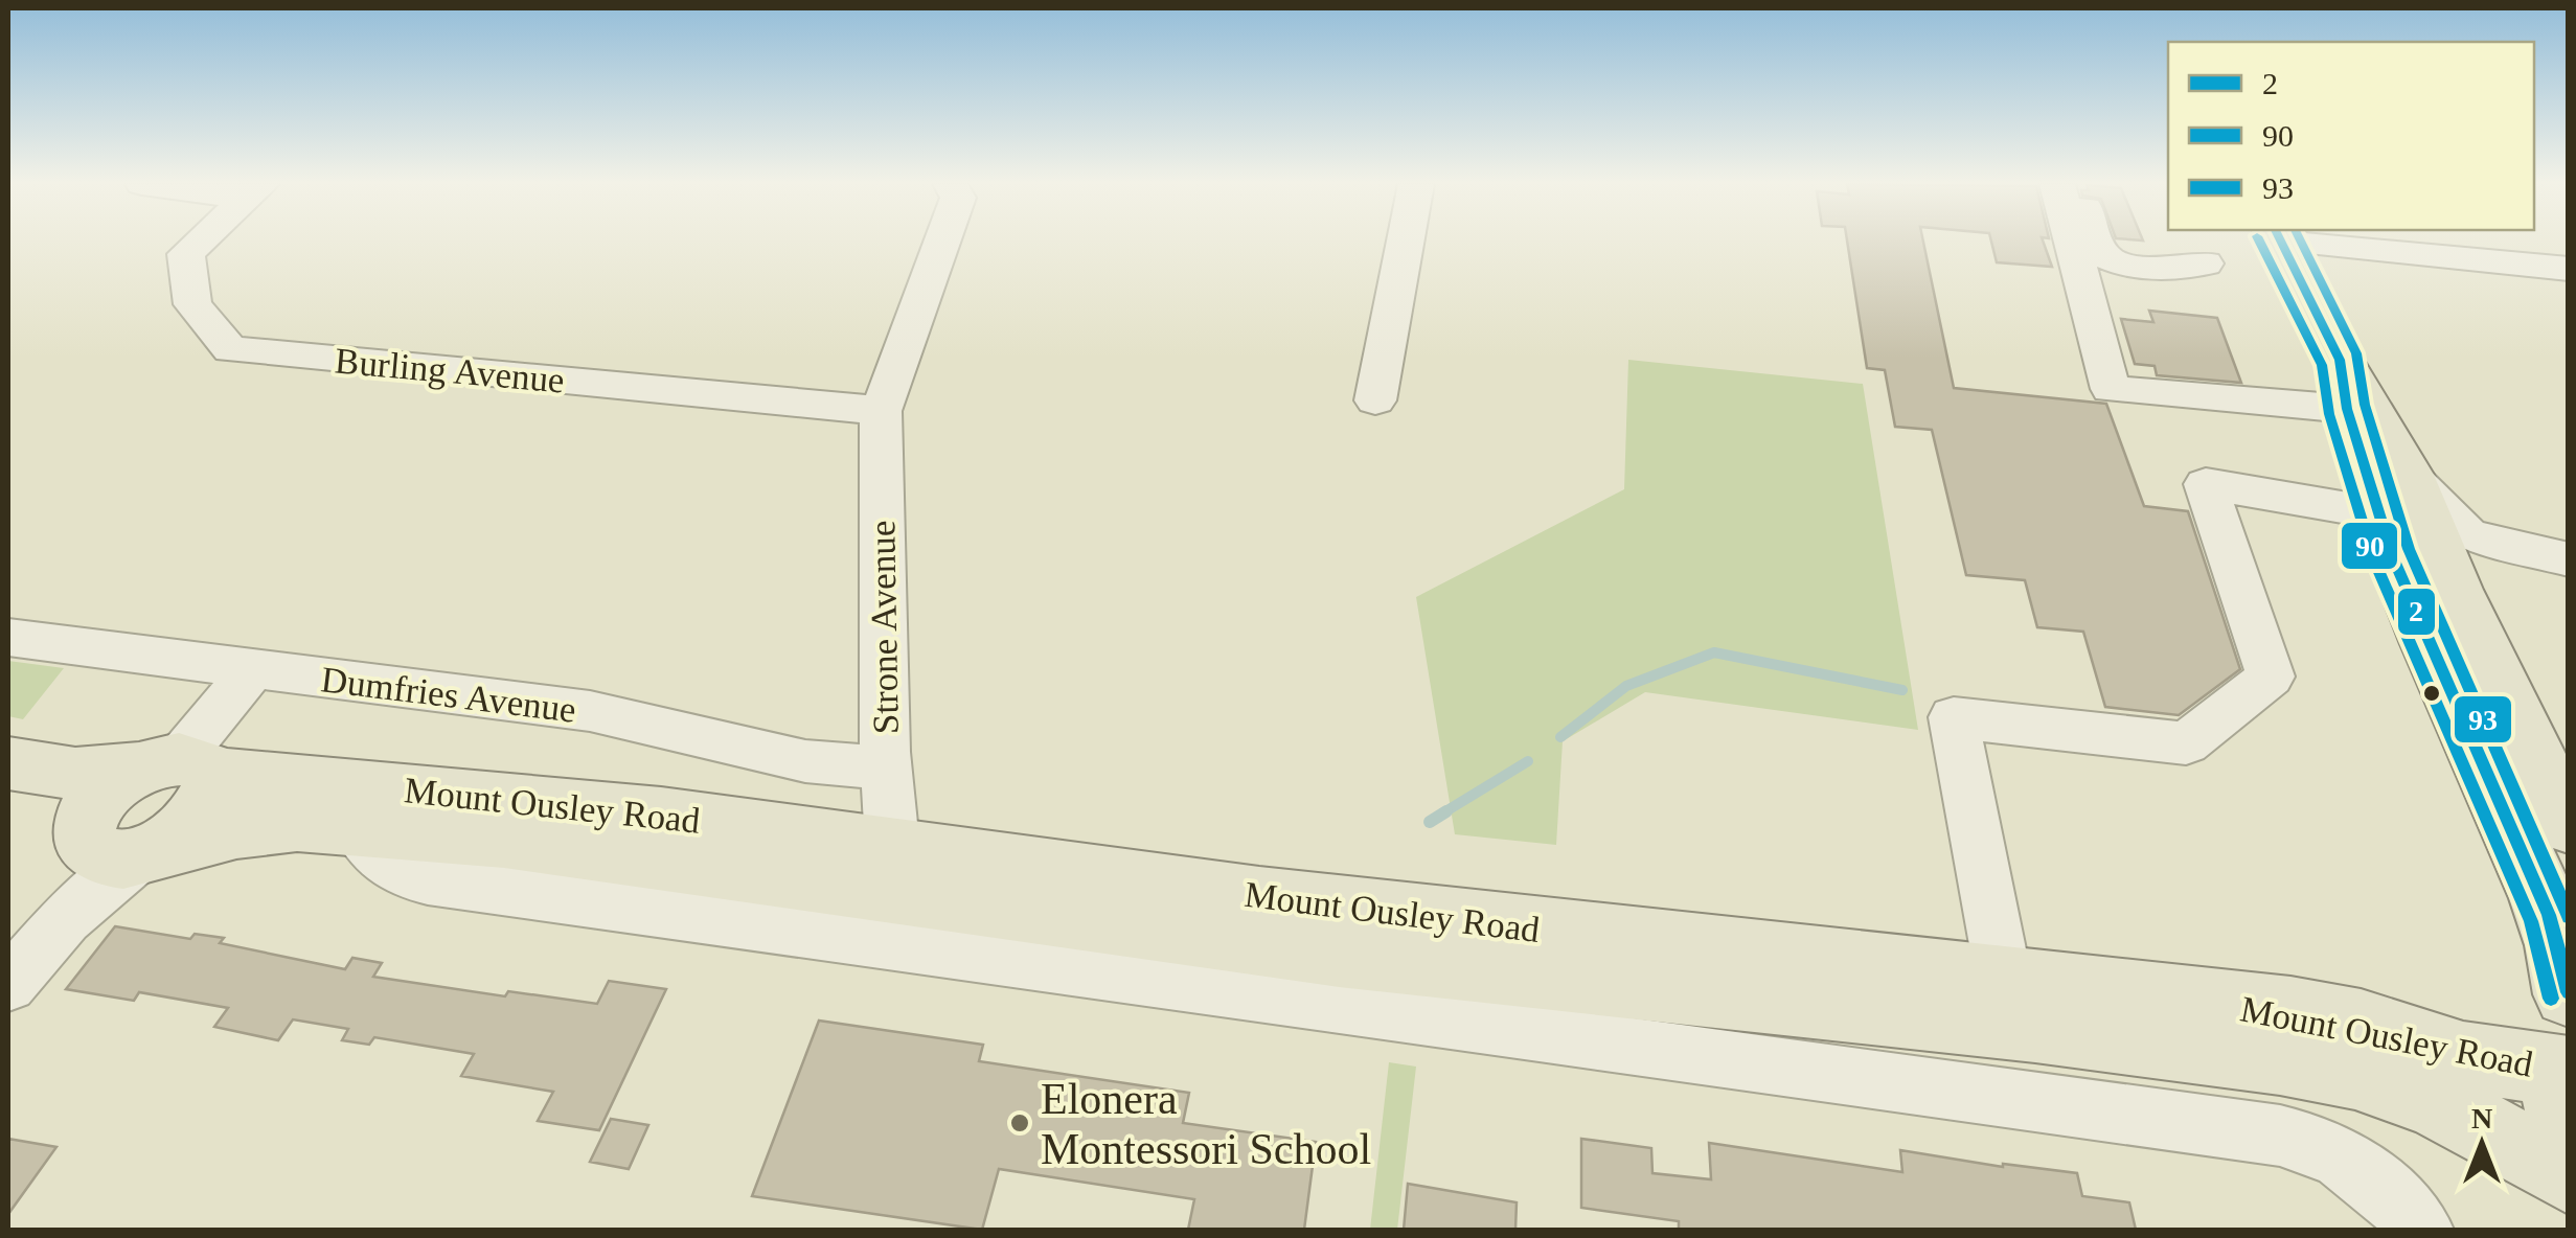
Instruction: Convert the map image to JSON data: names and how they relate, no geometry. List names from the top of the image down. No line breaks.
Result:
{"streets":{"main road":["Mount Ousley Road"],"street":["Burling Avenue","Strone Avenue","Dumfries Avenue"]},"crossings":[["Burling Avenue","Strone Avenue"],["Strone Avenue","Dumfries Avenue"],["Strone Avenue","Mount Ousley Road"]],"places":["Elonera Montessori School"],"lines":["transit line 2","transit line 90","transit line 93"],"legend":["2","90","93"],"north":"top"}
